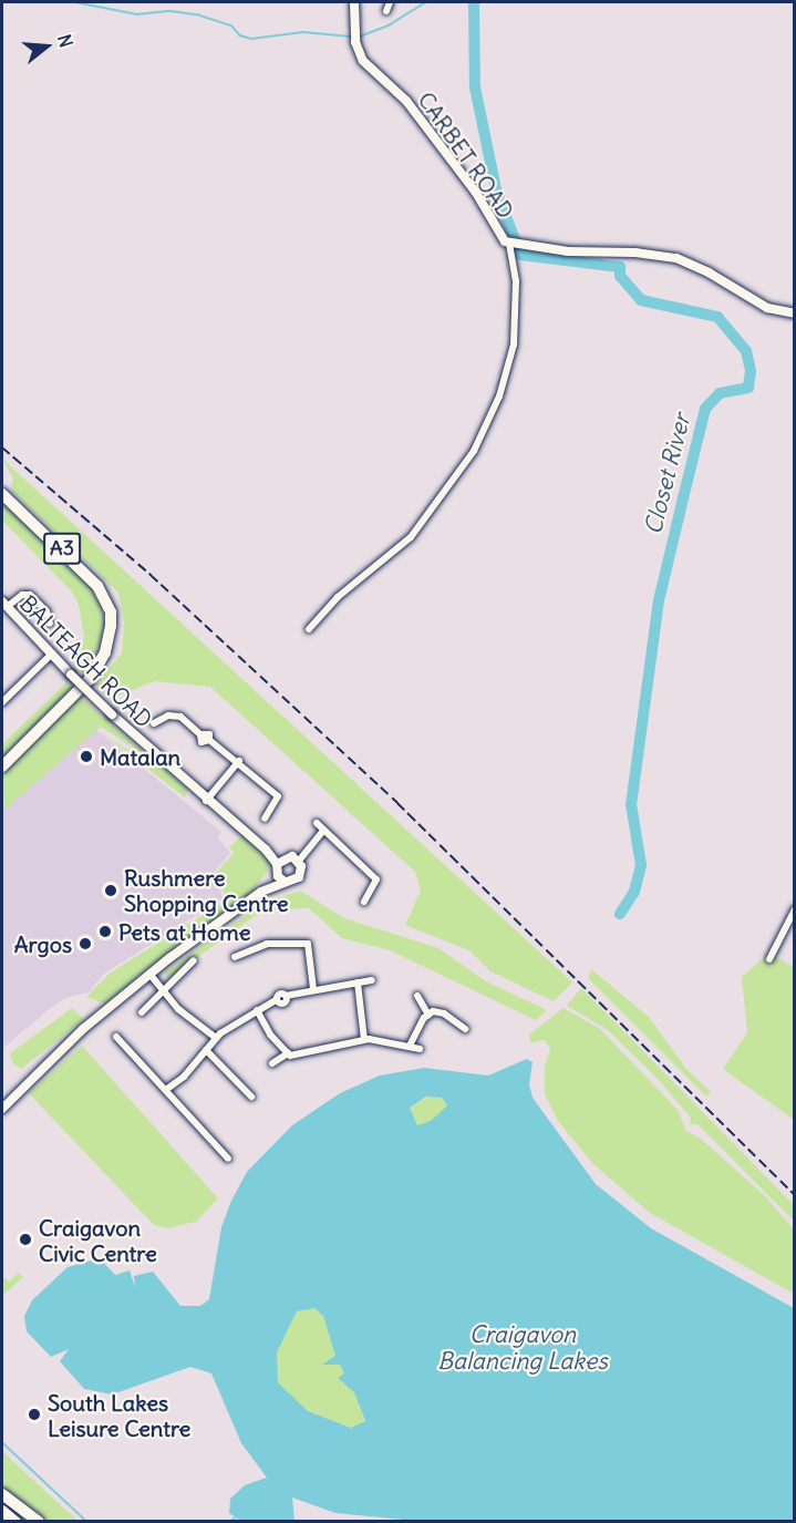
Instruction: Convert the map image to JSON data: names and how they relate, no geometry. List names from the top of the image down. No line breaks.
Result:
{"streets":{"highway":["A3"],"street":["CARBET ROAD","BALTEAGH ROAD"]},"water":["Closet River","Craigavon Balancing Lakes"],"places":["Matalan","Rushmere Shopping Centre","Pets at Home","Argos","Craigavon Civic Centre","South Lakes Leisure Centre"],"north":"right"}
